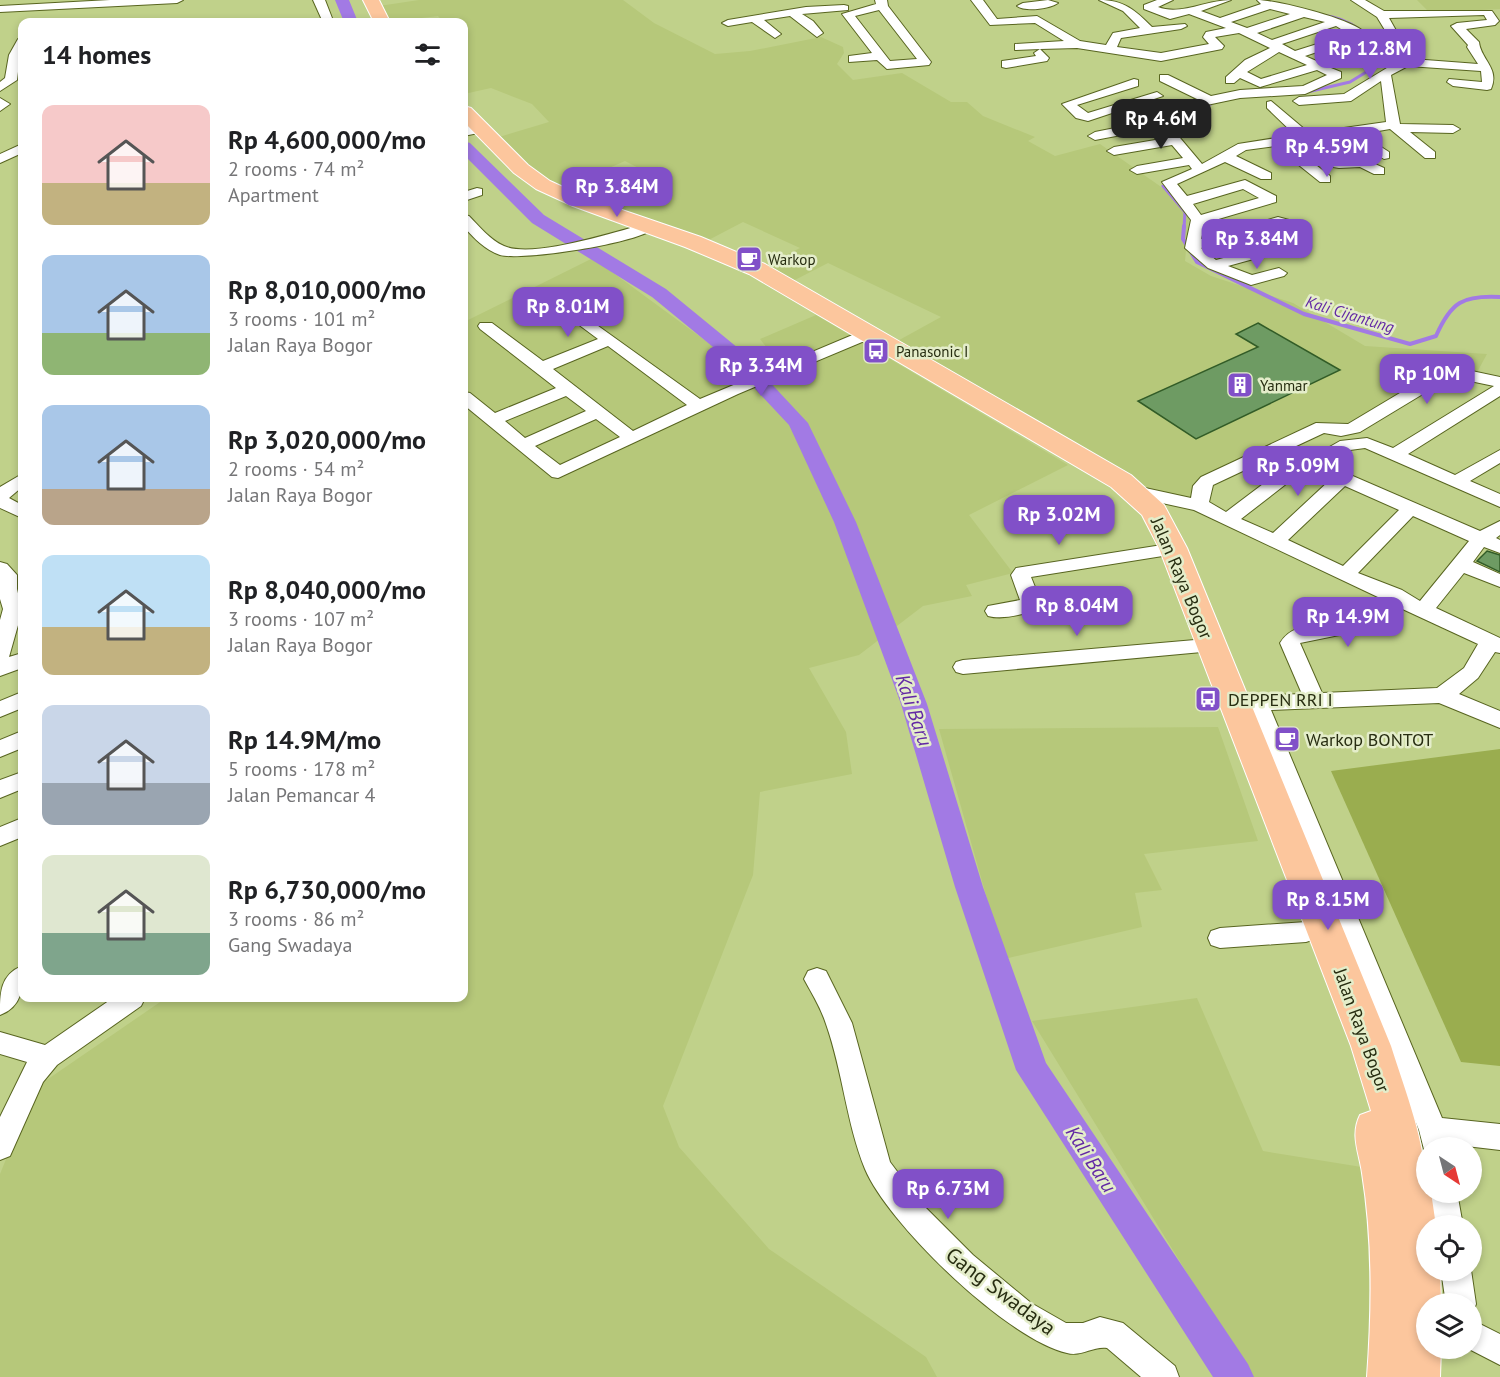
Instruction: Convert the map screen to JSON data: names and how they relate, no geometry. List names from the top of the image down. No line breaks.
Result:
{"streets":{"highway":["Jalan Raya Bogor"],"street":["Gang Swadaya"]},"water":["Kali Cijantung","Kali Baru"],"places":{"cafe":["Warkop","Warkop BONTOT"],"bus stop":["Panasonic I","DEPPEN RRI I"],"building":["Yanmar"]},"north":"bottom right","page":{"heading":"14 homes","price":["Rp 12.8M","Rp 4.6M","Rp 4.59M","Rp 3.84M","Rp 3.84M","Rp 8.01M","Rp 3.34M","Rp 10M","Rp 5.09M","Rp 3.02M","Rp 8.04M","Rp 14.9M","Rp 8.15M","Rp 6.73M"],"list":[{"name":"Rp 4,600,000/mo","note":"2 rooms · 74 m² · Apartment"},{"name":"Rp 8,010,000/mo","note":"3 rooms · 101 m² · Jalan Raya Bogor"},{"name":"Rp 3,020,000/mo","note":"2 rooms · 54 m² · Jalan Raya Bogor"},{"name":"Rp 8,040,000/mo","note":"3 rooms · 107 m² · Jalan Raya Bogor"},{"name":"Rp 14.9M/mo","note":"5 rooms · 178 m² · Jalan Pemancar 4"},{"name":"Rp 6,730,000/mo","note":"3 rooms · 86 m² · Gang Swadaya"}]}}
